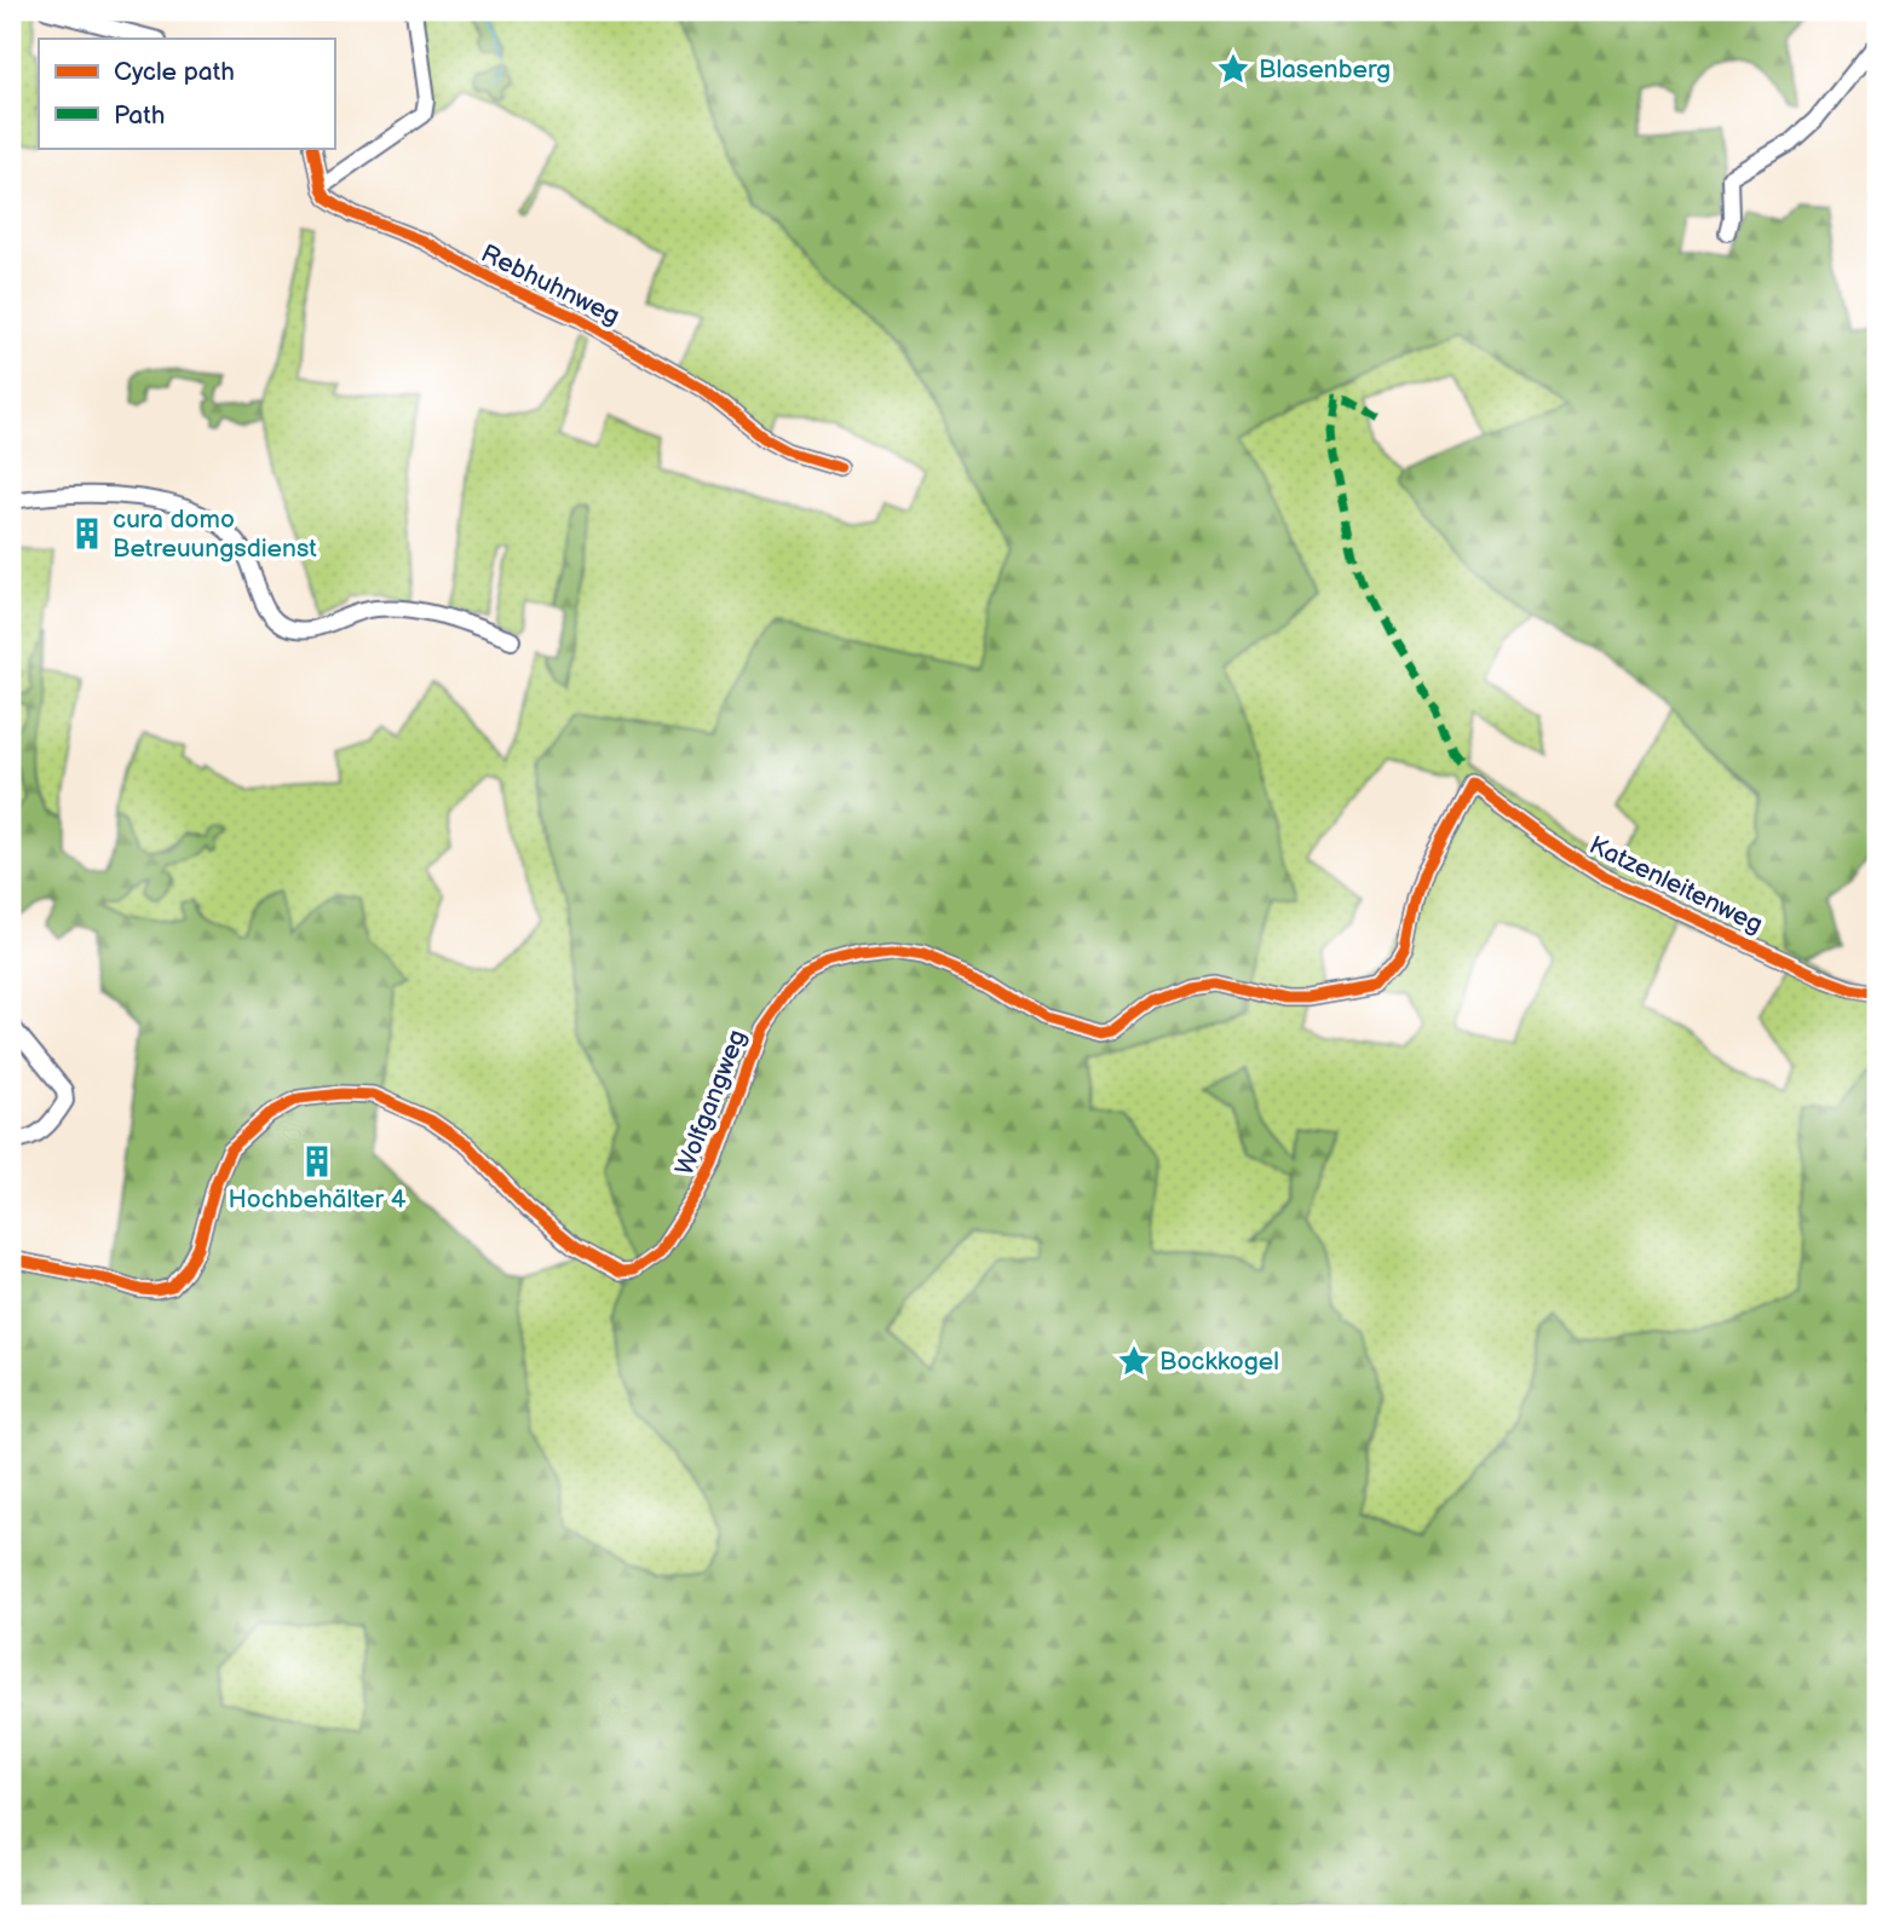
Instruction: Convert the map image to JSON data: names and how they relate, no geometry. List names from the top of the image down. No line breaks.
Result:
{"streets":{"street":["Rebhuhnweg","Katzenleitenweg","Wolfgangweg"]},"crossings":[["Katzenleitenweg","Wolfgangweg"]],"places":{"place":["Blasenberg","Bockkogel"],"building":["cura domo Betreuungsdienst","Hochbehälter 4"]},"legend":["Cycle path","Path"]}
